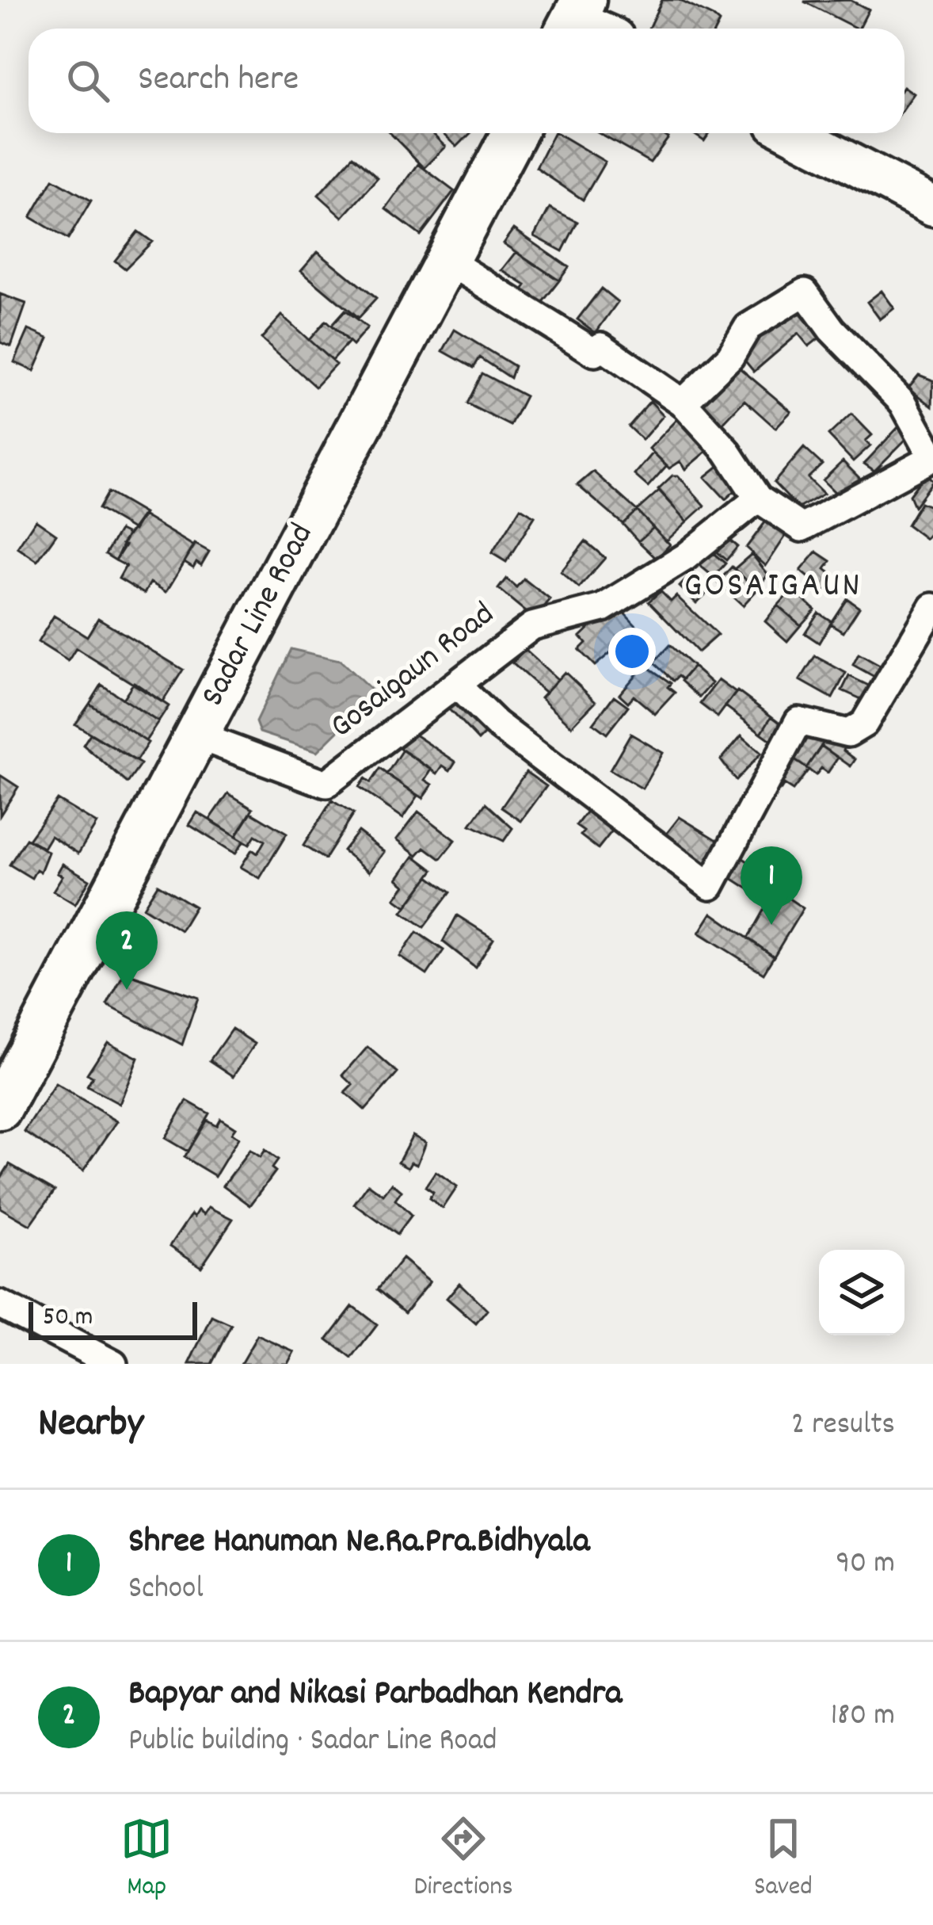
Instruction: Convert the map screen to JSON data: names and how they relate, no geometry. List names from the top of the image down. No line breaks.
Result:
{"streets":{"main road":["Sadar Line Road"],"street":["Gosaigaun Road"]},"crossings":[["Sadar Line Road","Gosaigaun Road"]],"districts":["GOSAIGAUN"],"scale_bar":"50 m","page":{"search":"Search here","pins":["1","2"],"scale":"50 m","heading":["Nearby","2 results"],"list":[{"mark":"1","name":"Shree Hanuman Ne.Ra.Pra.Bidhyala","note":"School","value":"90 m"},{"mark":"2","name":"Bapyar and Nikasi Parbadhan Kendra","note":"Public building · Sadar Line Road","value":"180 m"}],"nav":["Map","Directions","Saved"]}}
